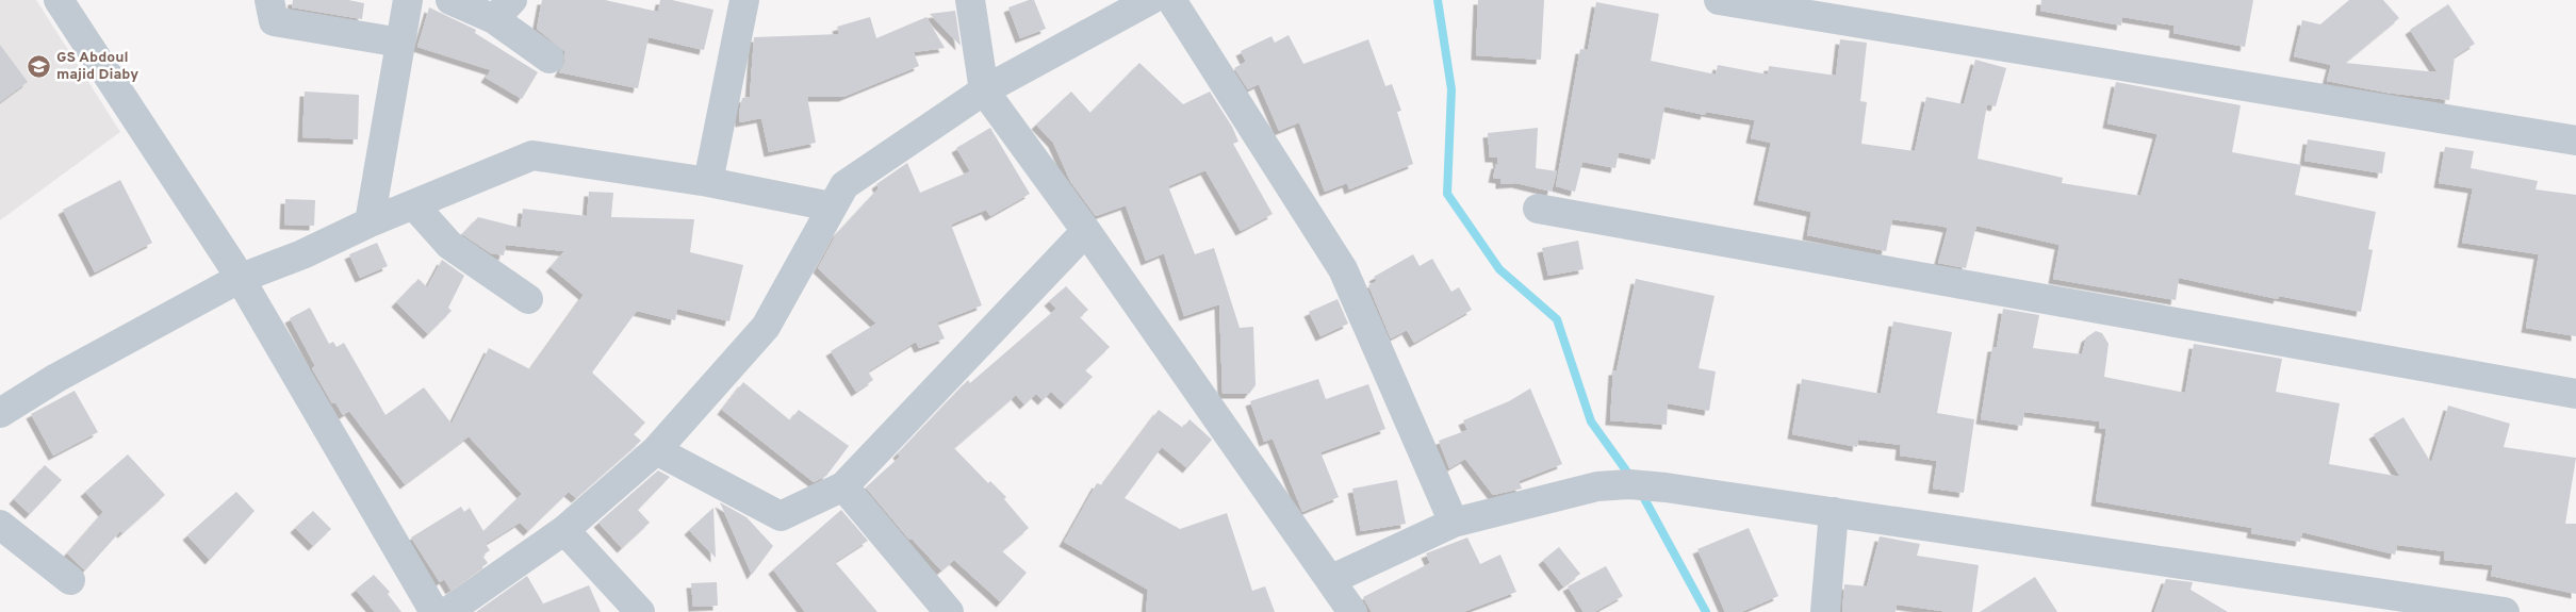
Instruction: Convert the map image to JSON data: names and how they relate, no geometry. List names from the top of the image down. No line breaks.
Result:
{"places":{"school or university":["GS Abdoul majid Diaby"]}}
